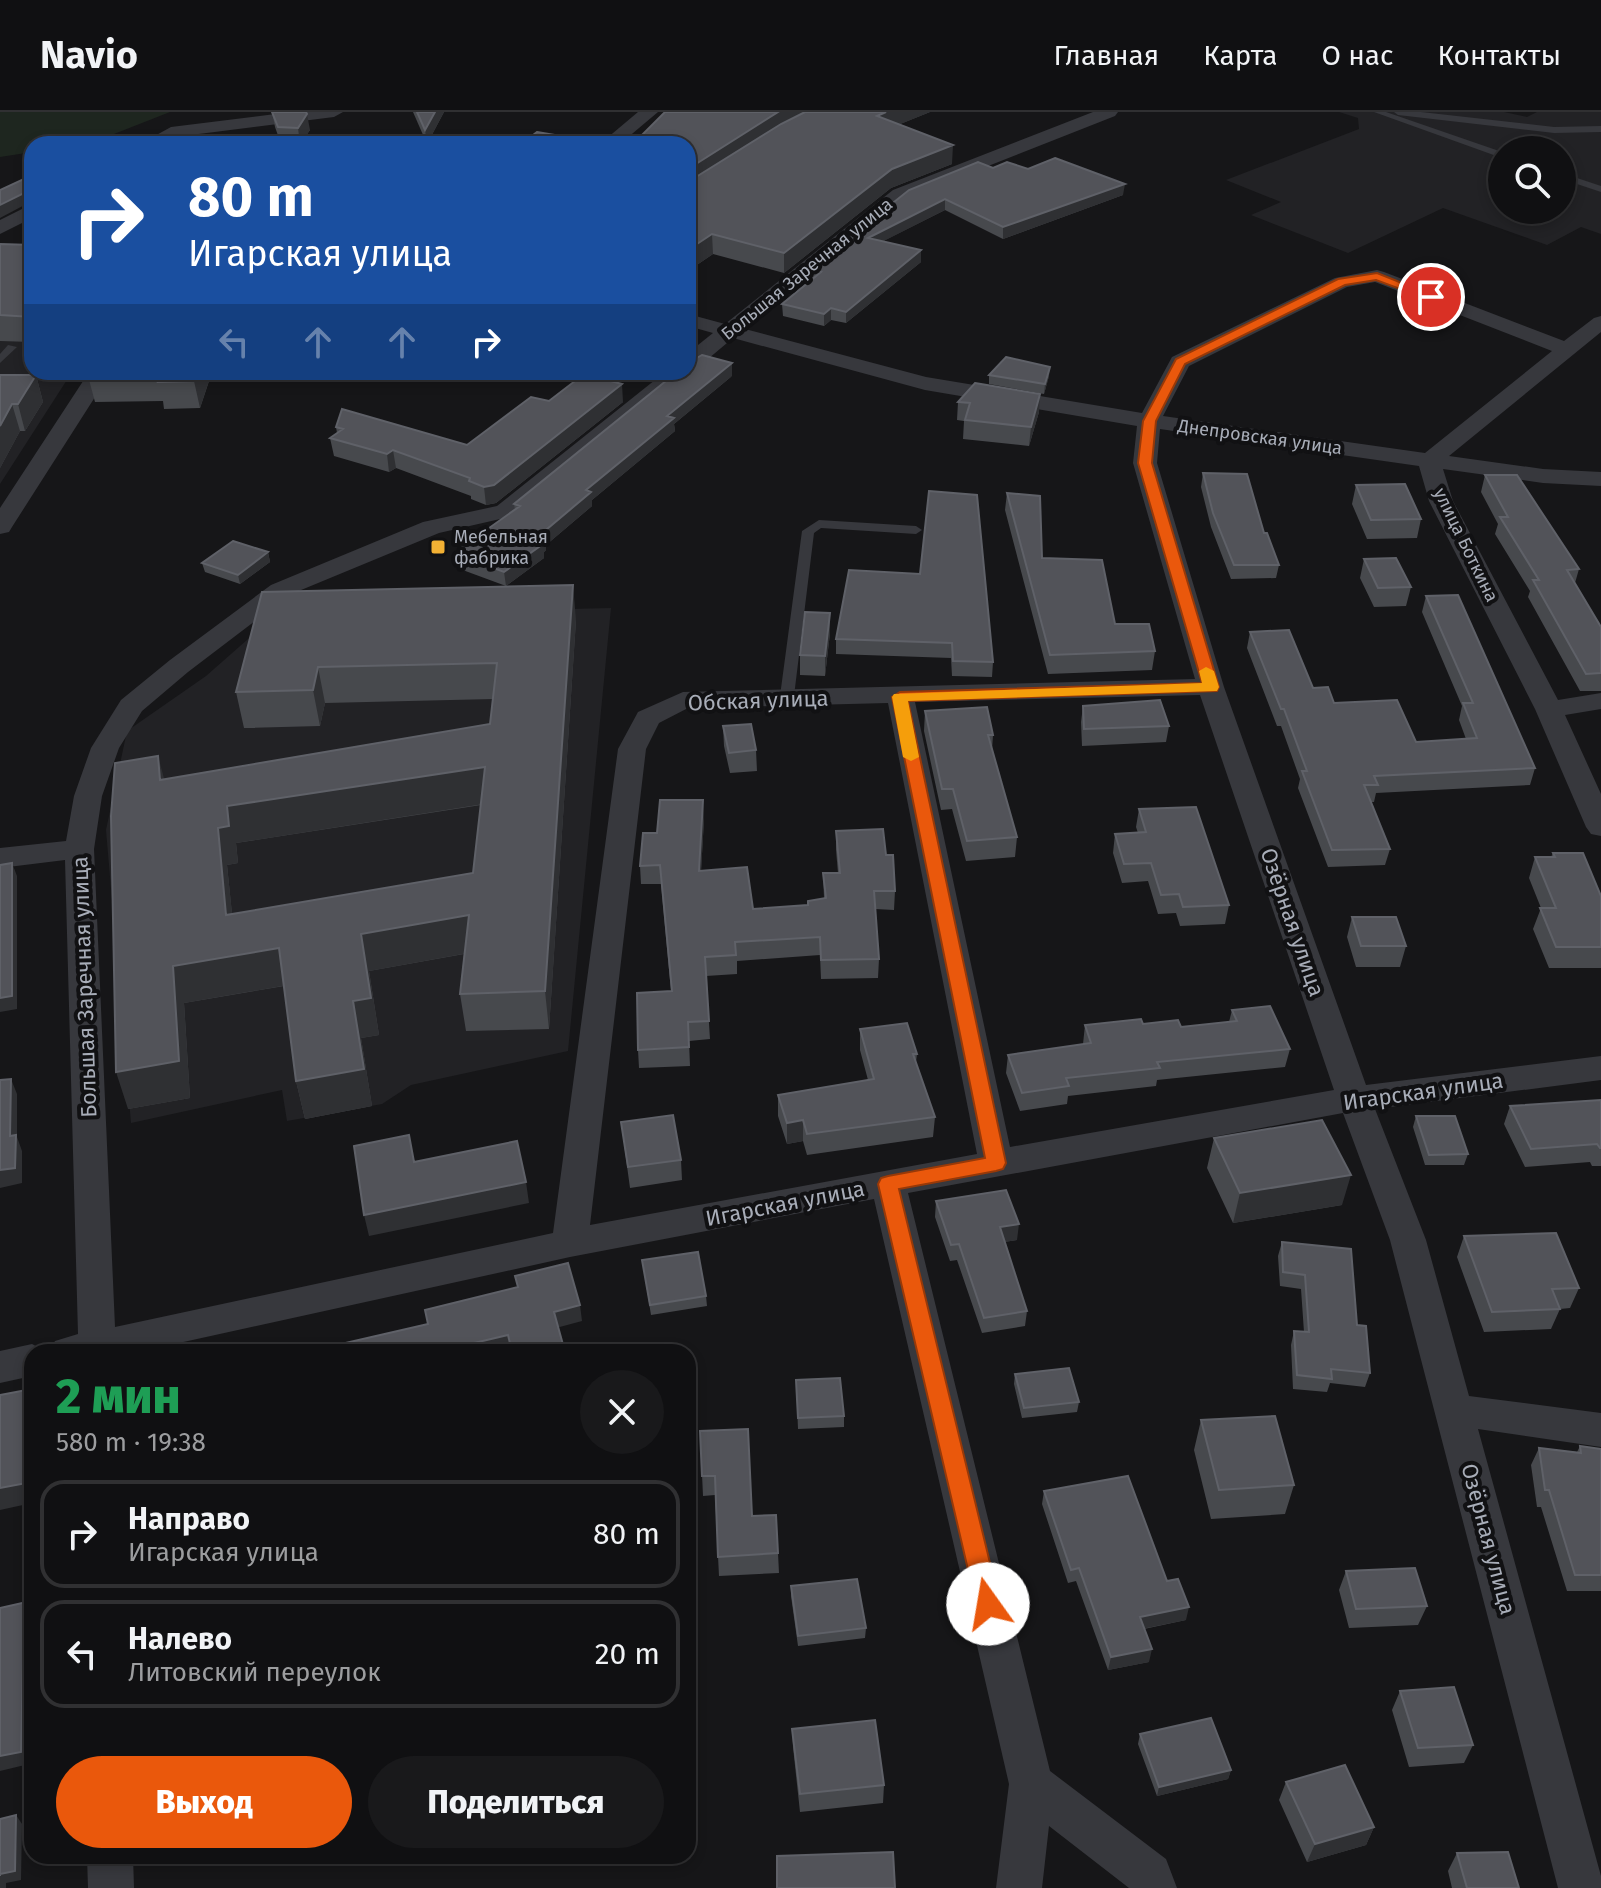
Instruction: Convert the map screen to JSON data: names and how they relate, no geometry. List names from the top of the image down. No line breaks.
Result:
{"streets":{"street":["Большая Заречная улица","Днепровская улица","улица Боткина","Обская улица","Озёрная улица","Игарская улица"]},"crossings":[["Большая Заречная улица","Днепровская улица"],["Днепровская улица","улица Боткина"],["Днепровская улица","Озёрная улица"],["улица Боткина","Озёрная улица"],["Обская улица","Озёрная улица"],["Обская улица","Игарская улица"],["Озёрная улица","Игарская улица"]],"places":{"transit":["Мебельная фабрика"]},"page":{"header":"Navio","nav":["Главная","Карта","О нас","Контакты"],"turn":["80 m","Игарская улица"],"heading":["2 мин","580 m · 19:38"],"list":[{"name":"Направо","note":"Игарская улица","value":"80 m"},{"name":"Налево","note":"Литовский переулок","value":"20 m"}],"buttons":["Выход","Поделиться"]}}
